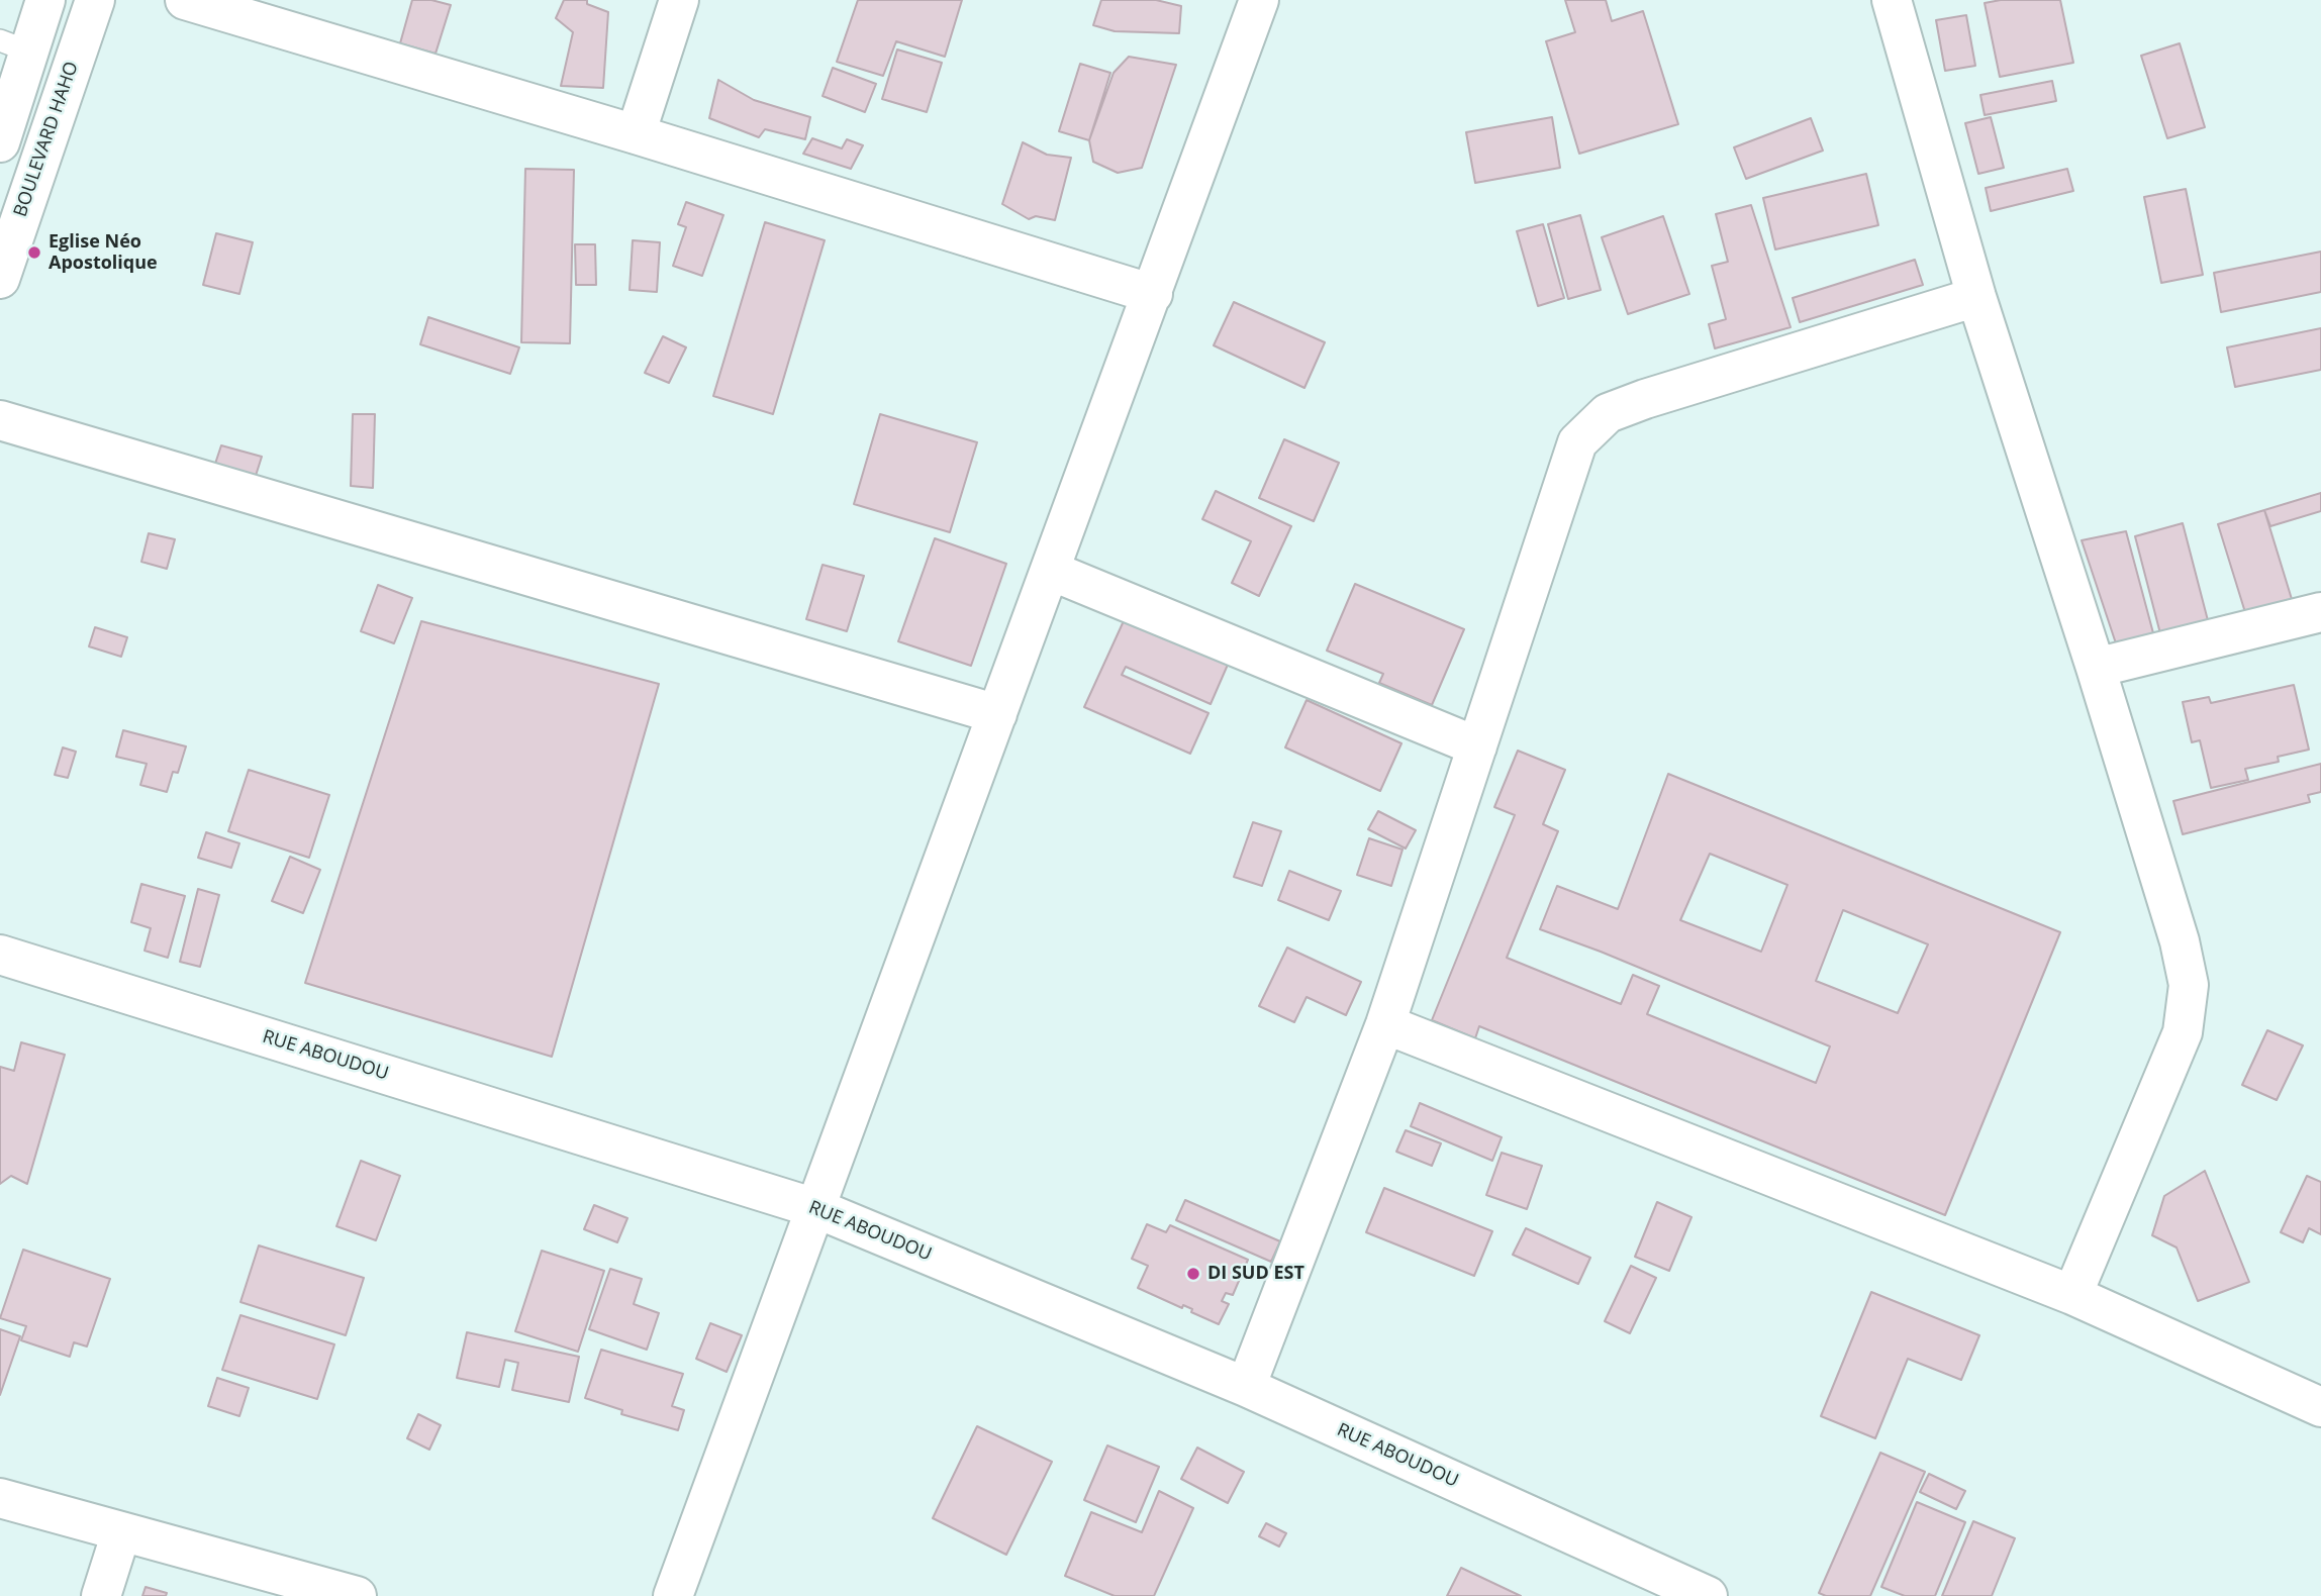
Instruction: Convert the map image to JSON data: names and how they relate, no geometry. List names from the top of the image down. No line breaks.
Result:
{"streets":{"street":["BOULEVARD HAHO","RUE ABOUDOU"]},"places":["Eglise Néo Apostolique","DI SUD EST"]}
